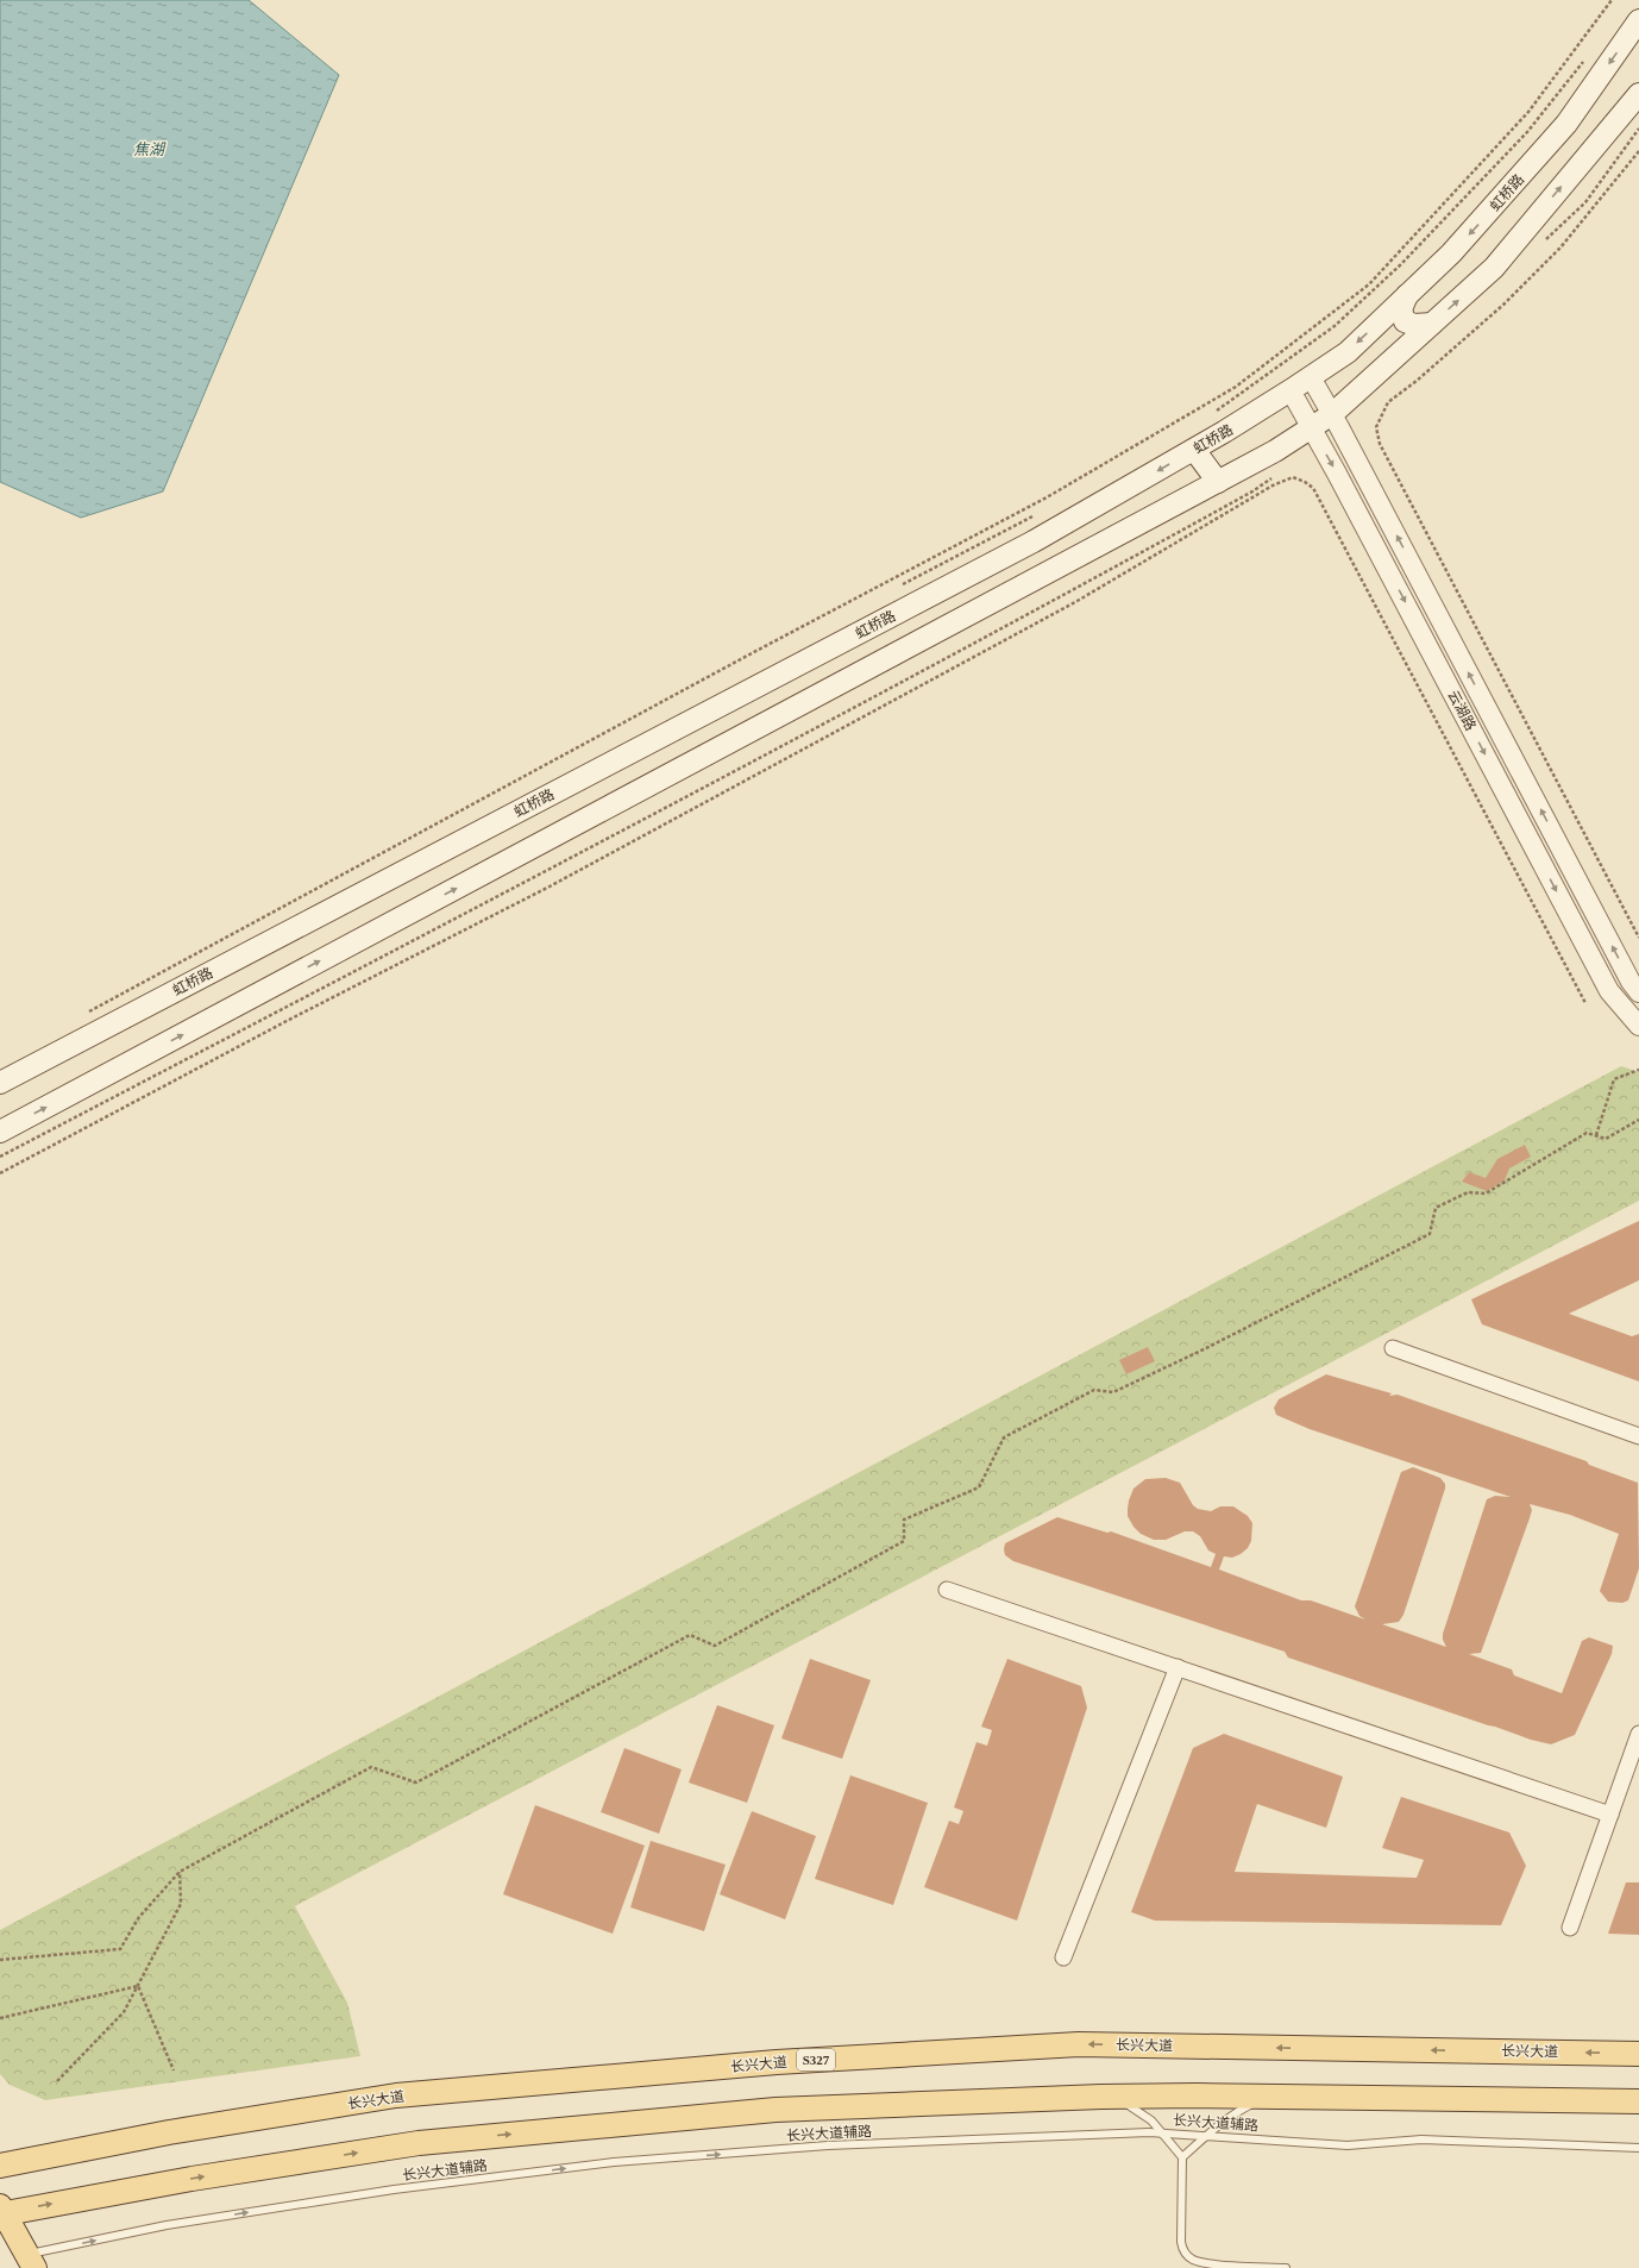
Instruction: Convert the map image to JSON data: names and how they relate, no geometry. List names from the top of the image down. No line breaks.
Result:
{"streets":{"main road":["虹桥路","长兴大道","S327"],"street":["云湖路"],"lane":["长兴大道辅路"]},"crossings":[["虹桥路","云湖路"]],"one_way":["长兴大道辅路"],"water":["焦湖"]}
